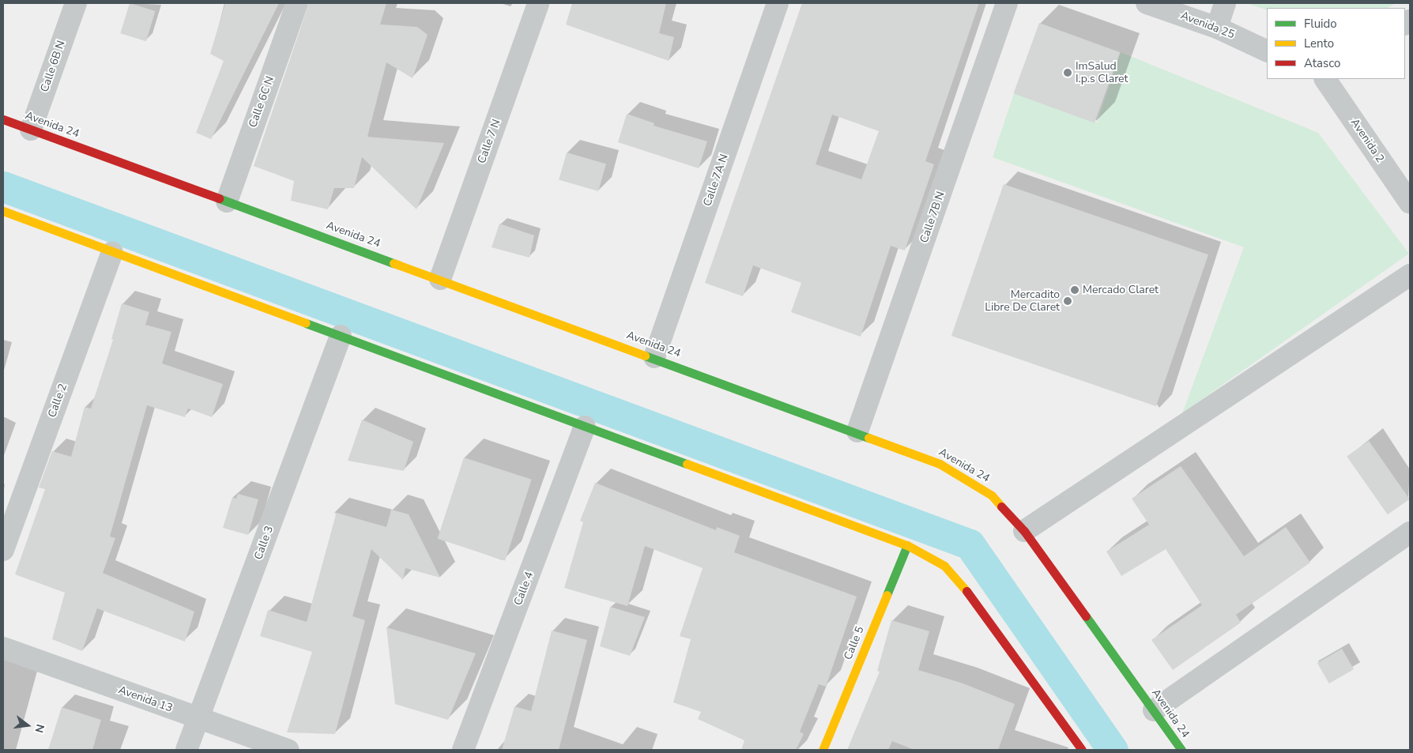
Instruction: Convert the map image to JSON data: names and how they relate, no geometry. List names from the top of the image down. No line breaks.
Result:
{"streets":{"street":["Avenida 25","Calle 6B N","Calle 6C N","Avenida 24","Avenida 2","Calle 7 N","Calle 7A N","Calle 7B N","Calle 2","Calle 3","Calle 4","Calle 5","Avenida 13"]},"crossings":[["Calle 6B N","Avenida 24"],["Calle 6C N","Avenida 24"],["Avenida 24","Calle 7 N"],["Avenida 24","Calle 7A N"],["Avenida 24","Calle 7B N"],["Calle 3","Avenida 13"]],"places":["ImSalud I.p.s Claret","Mercado Claret","Mercadito Libre De Claret"],"legend":["Fluido","Lento","Atasco"],"north":"right"}
